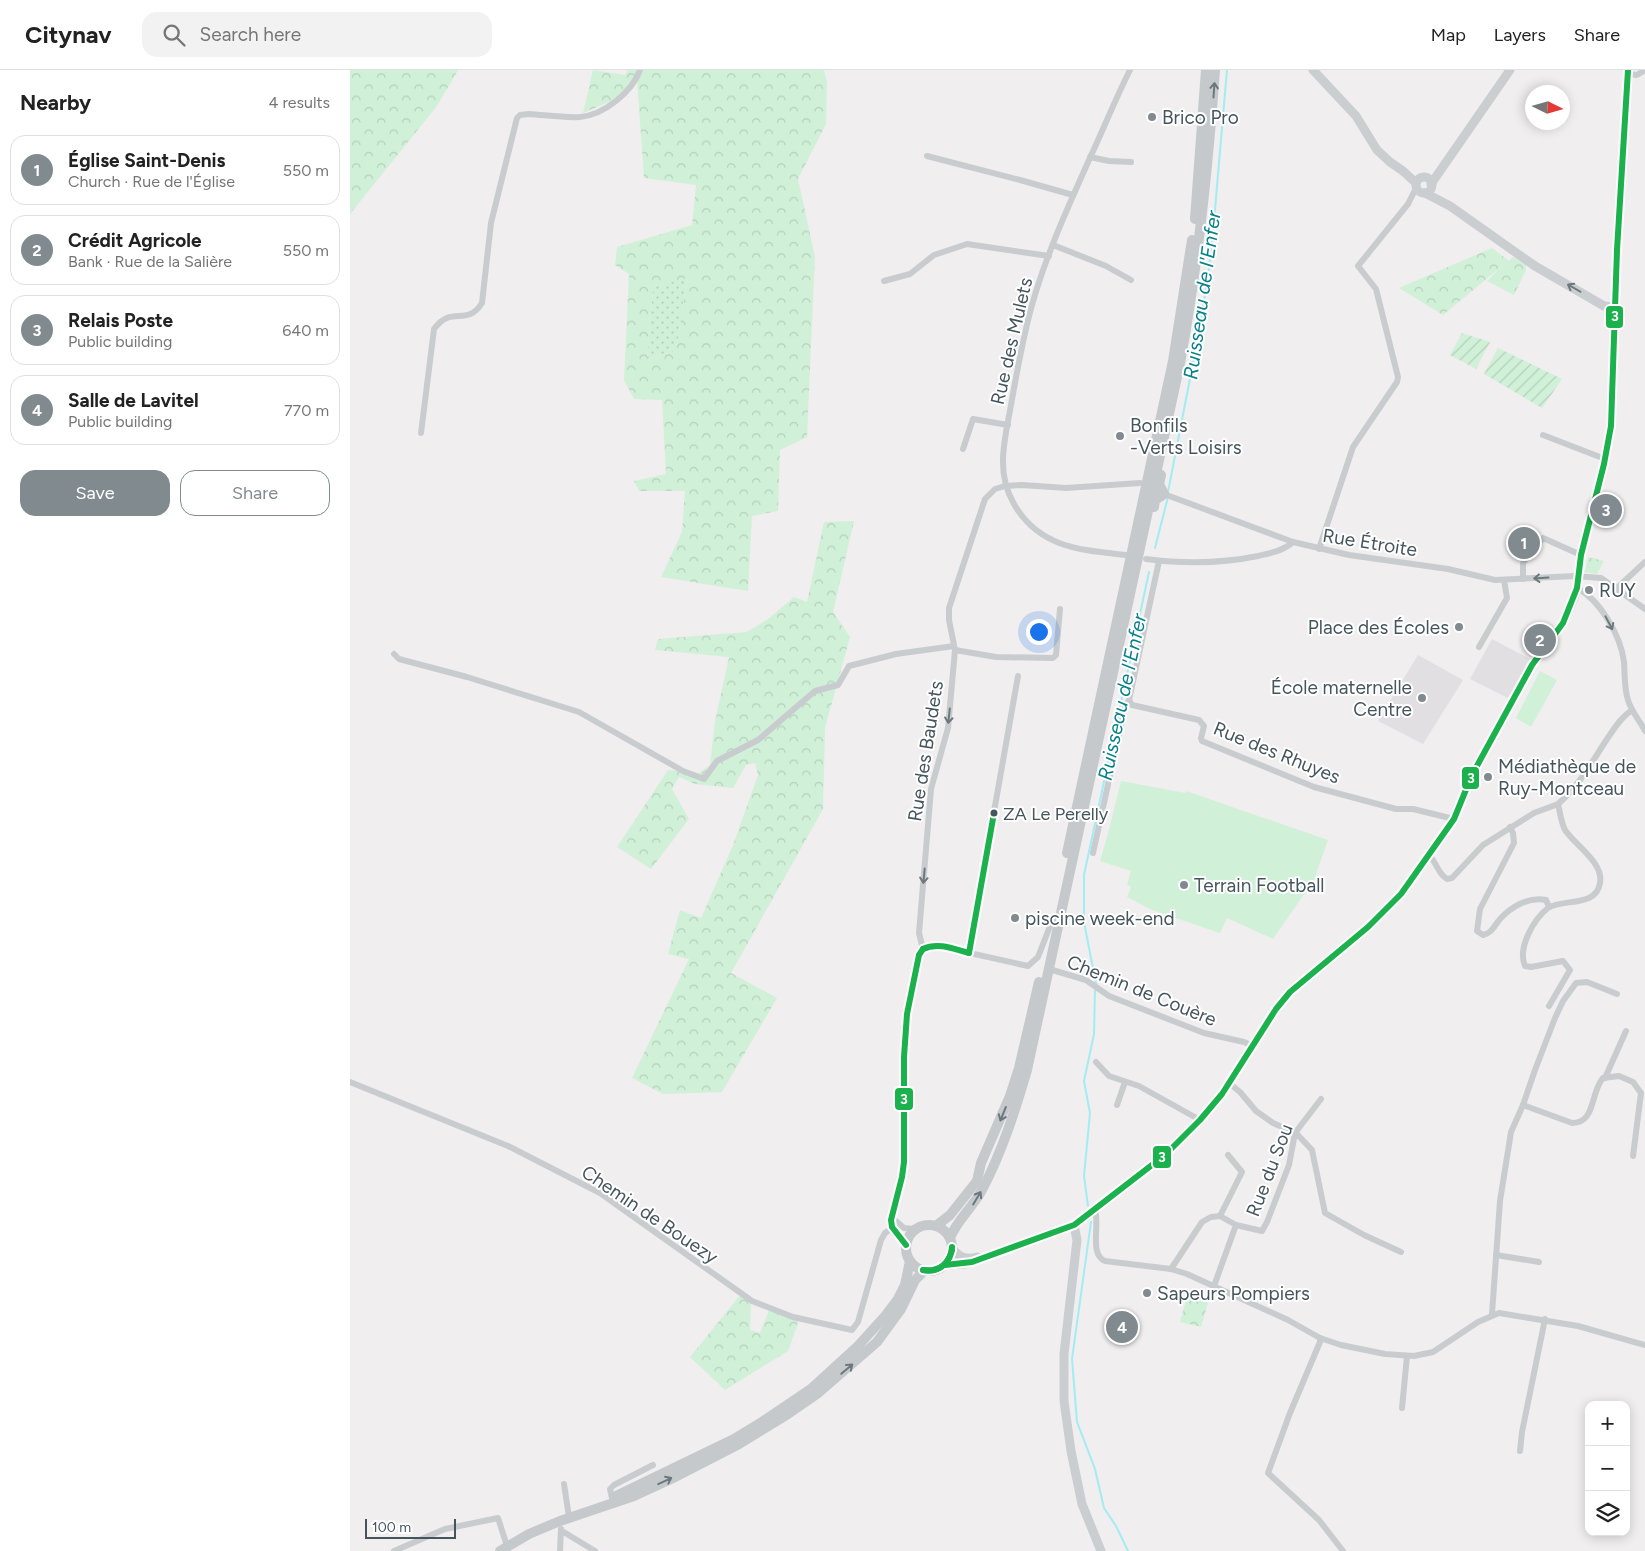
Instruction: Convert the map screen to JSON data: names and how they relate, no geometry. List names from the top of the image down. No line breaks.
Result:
{"streets":{"street":["Rue des Mulets","Rue Étroite","Rue des Baudets","Rue des Rhuyes","Chemin de Couère","Rue du Sou","Chemin de Bouezy"]},"crossings":[["Rue des Mulets","Rue des Baudets"]],"one_way":["Rue des Baudets"],"water":["Ruisseau de l'Enfer"],"places":["Brico Pro","Bonfils -Verts Loisirs","RUY","Place des Écoles","École maternelle Centre","Médiathèque de Ruy-Montceau","ZA Le Perelly","Terrain Football","piscine week-end","Sapeurs Pompiers"],"lines":["transit line 3"],"scale_bar":"100 m","north":"right","page":{"header":"Citynav","search":"Search here","nav":["Map","Layers","Share"],"heading":["Nearby","4 results"],"list":[{"mark":"1","name":"Église Saint-Denis","note":"Church · Rue de l'Église","value":"550 m"},{"mark":"2","name":"Crédit Agricole","note":"Bank · Rue de la Salière","value":"550 m"},{"mark":"3","name":"Relais Poste","note":"Public building","value":"640 m"},{"mark":"4","name":"Salle de Lavitel","note":"Public building","value":"770 m"}],"buttons":["Save","Share"],"pins":["3","1","2","4"],"map_buttons":["+","−"],"scale":"100 m"}}
